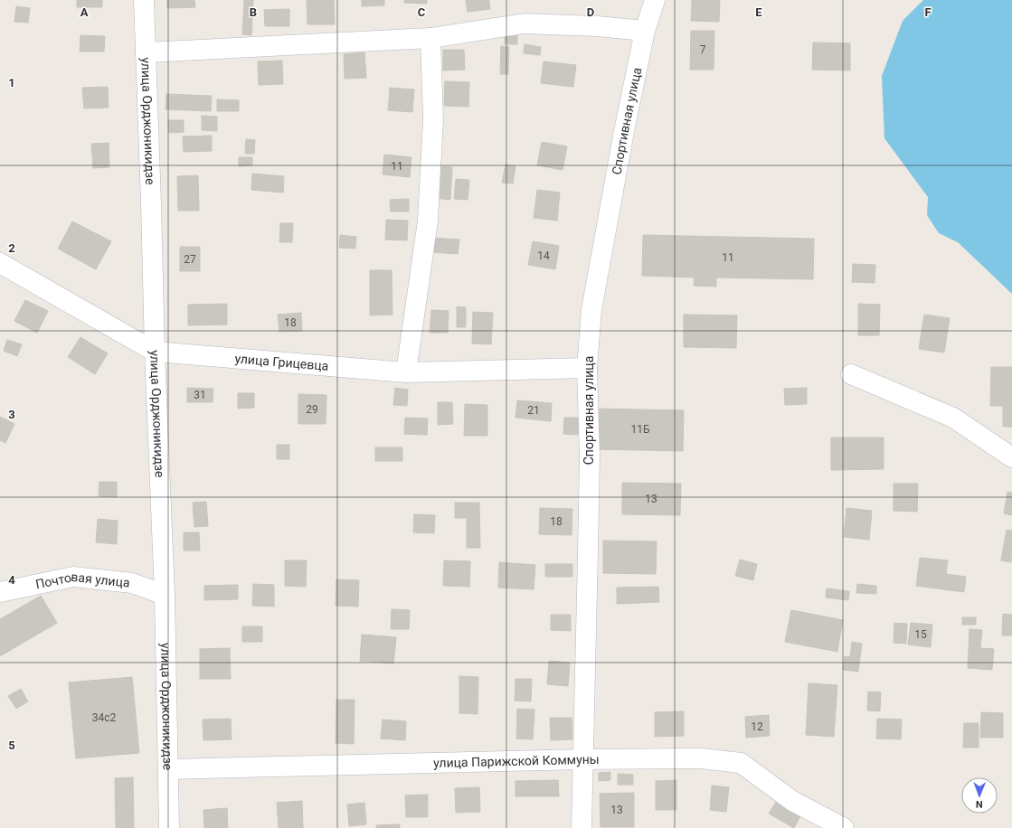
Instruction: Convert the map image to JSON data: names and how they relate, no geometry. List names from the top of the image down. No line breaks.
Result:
{"streets":{"street":["улица Орджоникидзе","Спортивная улица","улица Грицевца","Почтовая улица","улица Парижской Коммуны"]},"crossings":[["улица Орджоникидзе","улица Грицевца"],["улица Орджоникидзе","Почтовая улица"],["улица Орджоникидзе","улица Парижской Коммуны"],["Спортивная улица","улица Грицевца"],["Спортивная улица","улица Парижской Коммуны"]],"house_numbers":["7","11","14","11","27","18","31","29","21","11Б","13","18","15","34с2","12","13"],"north":"bottom","grid":{"columns":["A","B","C","D","E","F"],"rows":["1","2","3","4","5"]}}
